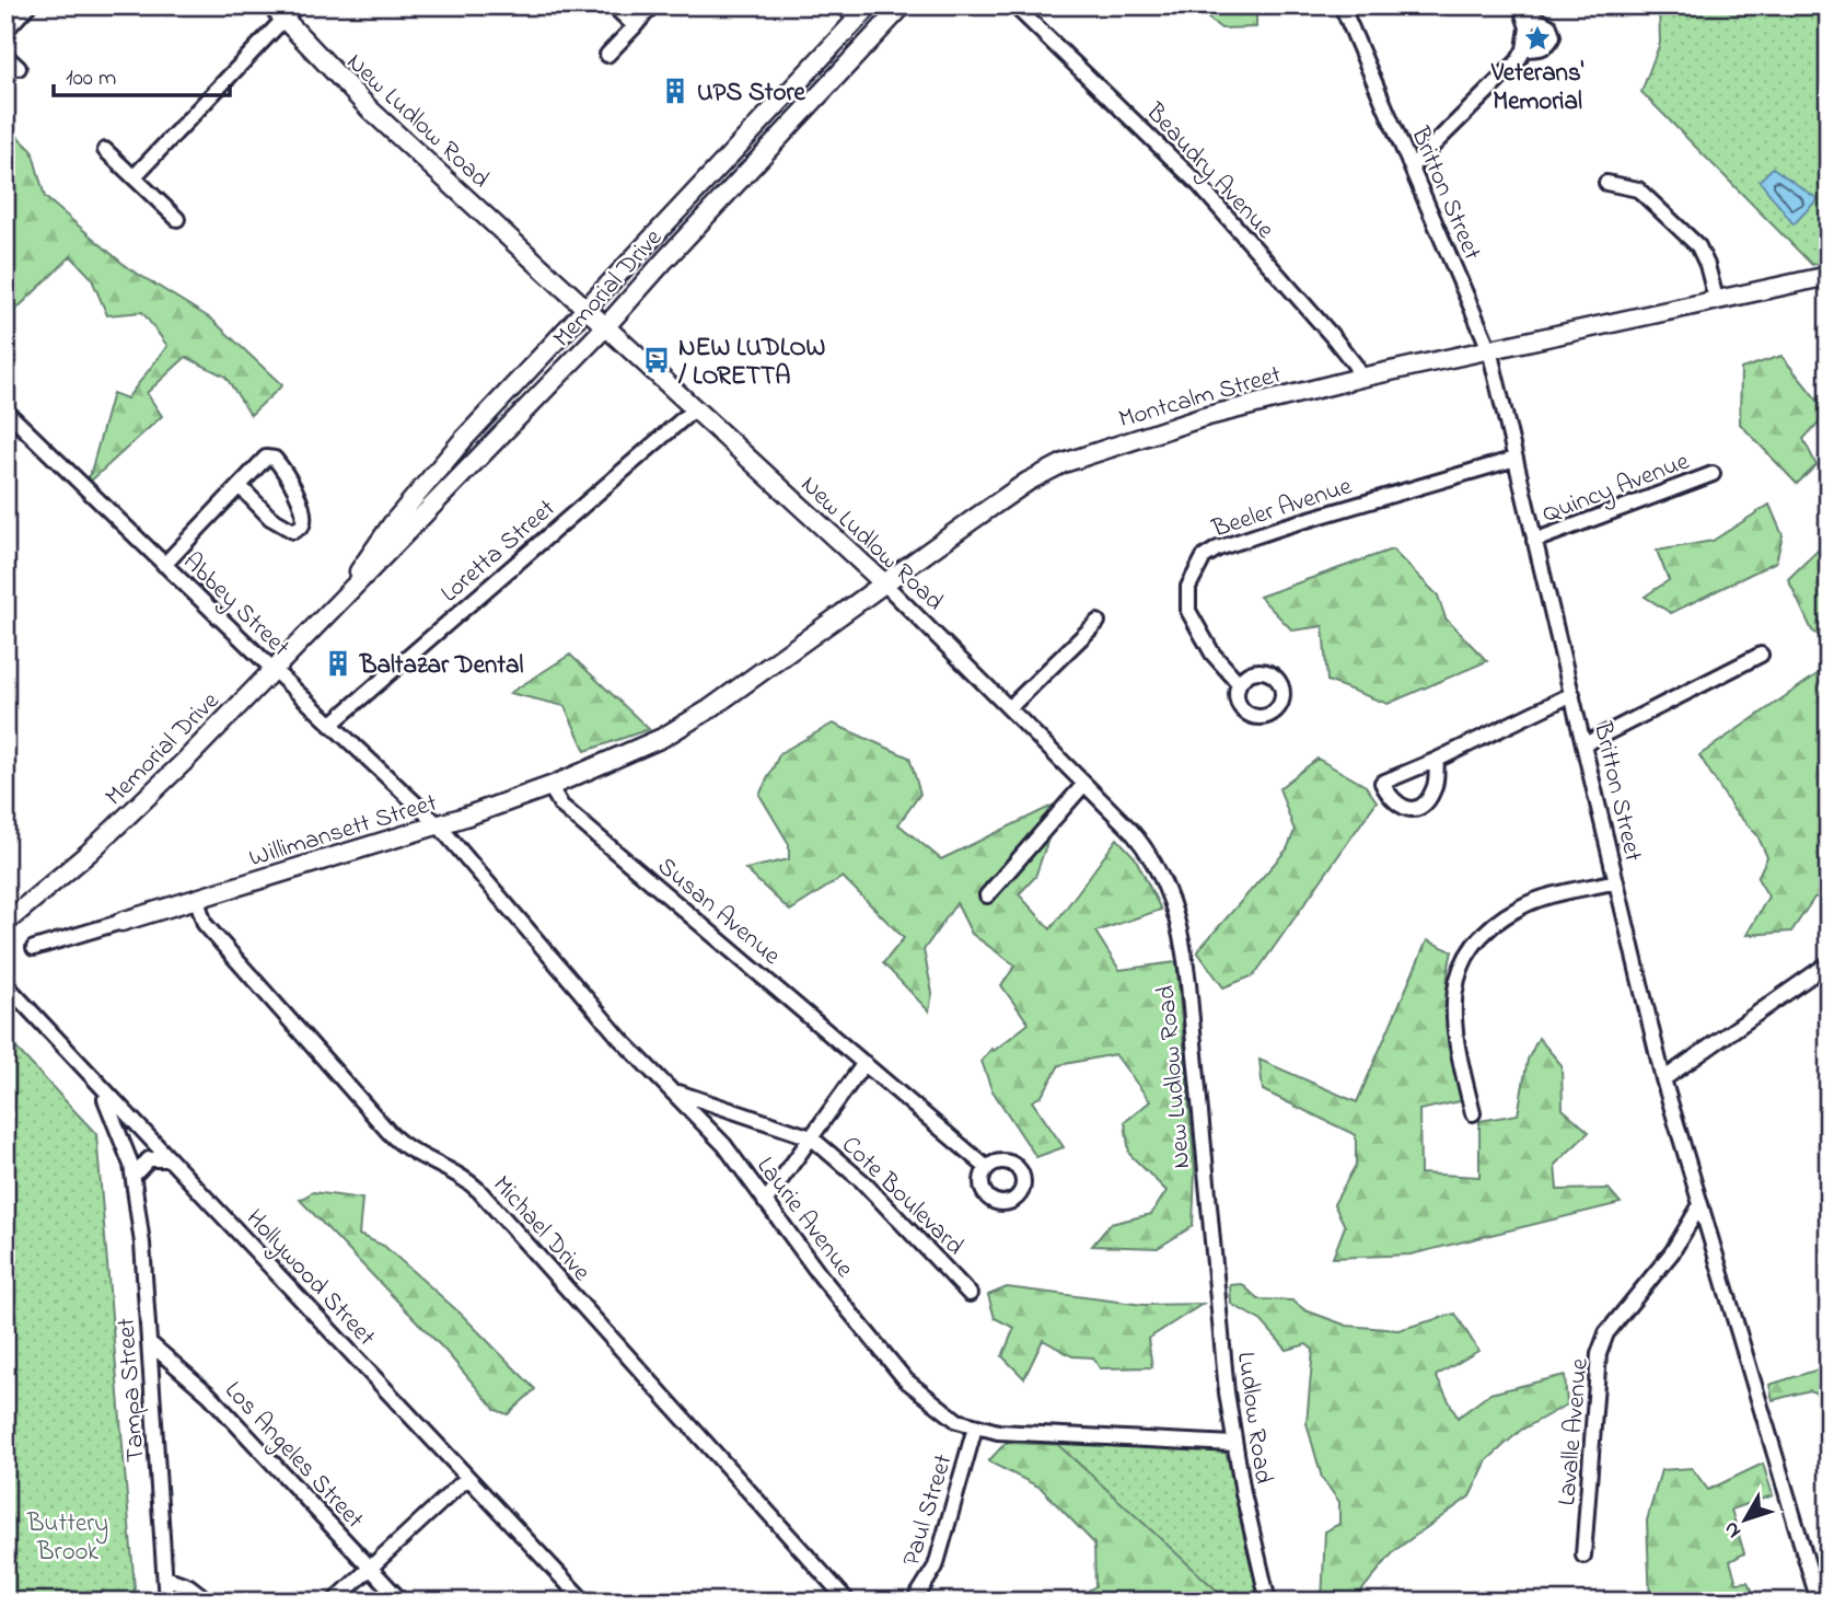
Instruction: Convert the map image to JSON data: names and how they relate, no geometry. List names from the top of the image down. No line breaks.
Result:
{"streets":{"main road":["New Ludlow Road","Memorial Drive","Montcalm Street","Willimansett Street"],"street":["Beaudry Avenue","Britton Street","Quincy Avenue","Beeler Avenue","Loretta Street","Abbey Street","Susan Avenue","Cote Boulevard","Laurie Avenue","Michael Drive","Hollywood Street","Tampa Street","Ludlow Road","Lavalle Avenue","Los Angeles Street","Paul Street"]},"crossings":[["New Ludlow Road","Memorial Drive"],["New Ludlow Road","Montcalm Street"],["New Ludlow Road","Loretta Street"],["New Ludlow Road","Ludlow Road"],["Beaudry Avenue","Montcalm Street"],["Britton Street","Montcalm Street"],["Britton Street","Quincy Avenue"],["Britton Street","Beeler Avenue"],["Britton Street","Lavalle Avenue"],["Memorial Drive","Abbey Street"],["Montcalm Street","Willimansett Street"],["Loretta Street","Abbey Street"],["Abbey Street","Willimansett Street"],["Abbey Street","Laurie Avenue"],["Willimansett Street","Susan Avenue"],["Willimansett Street","Laurie Avenue"],["Willimansett Street","Michael Drive"],["Cote Boulevard","Laurie Avenue"],["Laurie Avenue","Ludlow Road"],["Laurie Avenue","Paul Street"],["Hollywood Street","Tampa Street"],["Tampa Street","Los Angeles Street"]],"parks":["Buttery Brook"],"places":{"place":["Veterans' Memorial"],"building":["UPS Store","Baltazar Dental"],"bus stop":["NEW LUDLOW / LORETTA"]},"scale_bar":"100 m","north":"bottom left"}
